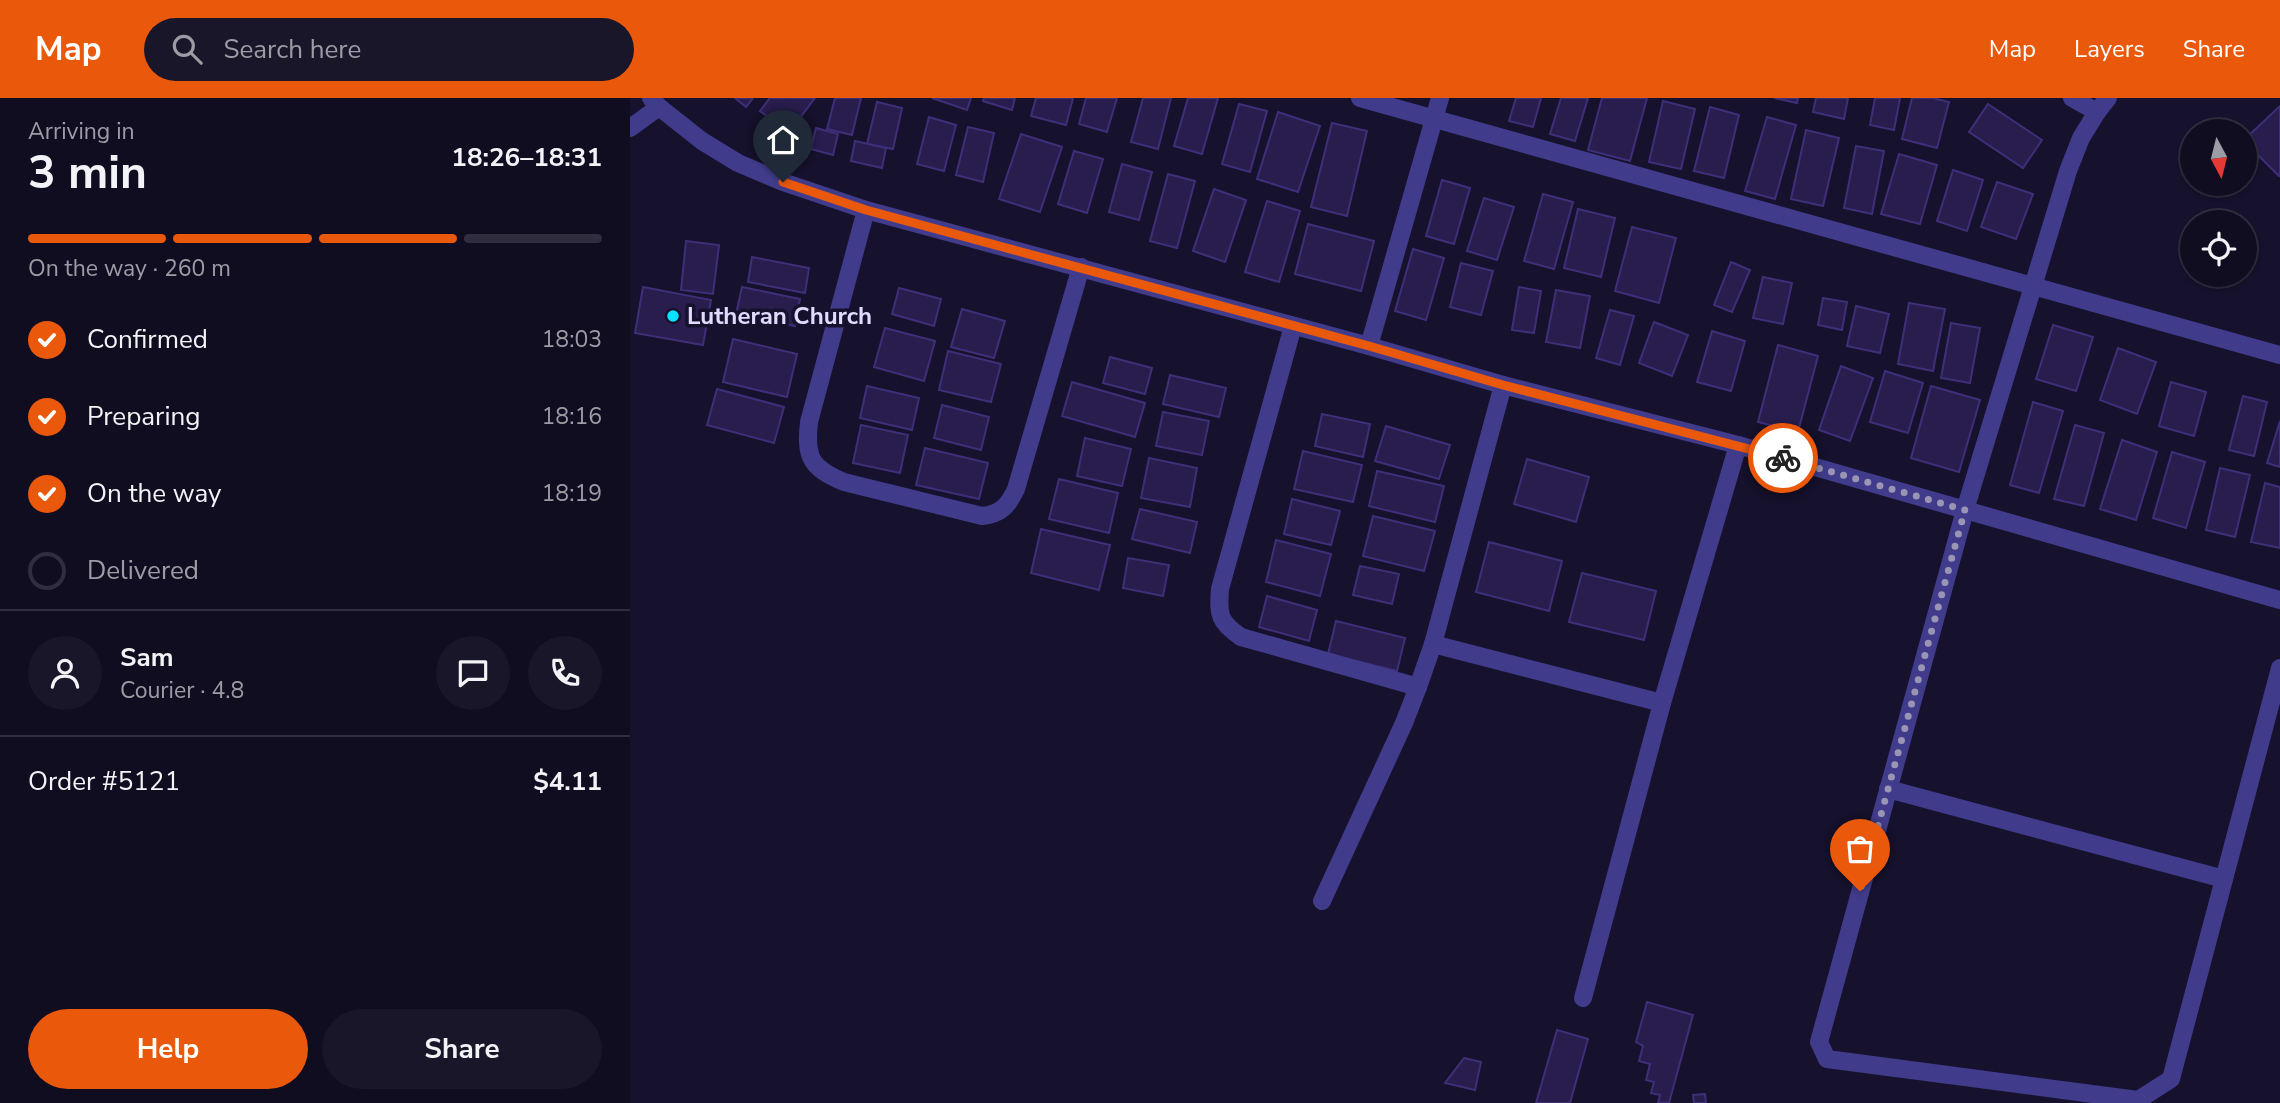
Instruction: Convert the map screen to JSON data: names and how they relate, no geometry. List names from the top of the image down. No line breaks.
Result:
{"places":["Lutheran Church"],"north":"bottom","page":{"header":"Map","search":"Search here","nav":["Map","Layers","Share"],"heading":["3 min","Arriving in","18:26–18:31"],"panel":["Sam","Courier · 4.8","Order #5121","$4.11"],"bar":"On the way · 260 m","list":[["Confirmed","18:03"],["Preparing","18:16"],["On the way","18:19"],"Delivered"],"buttons":["Help","Share"]}}
